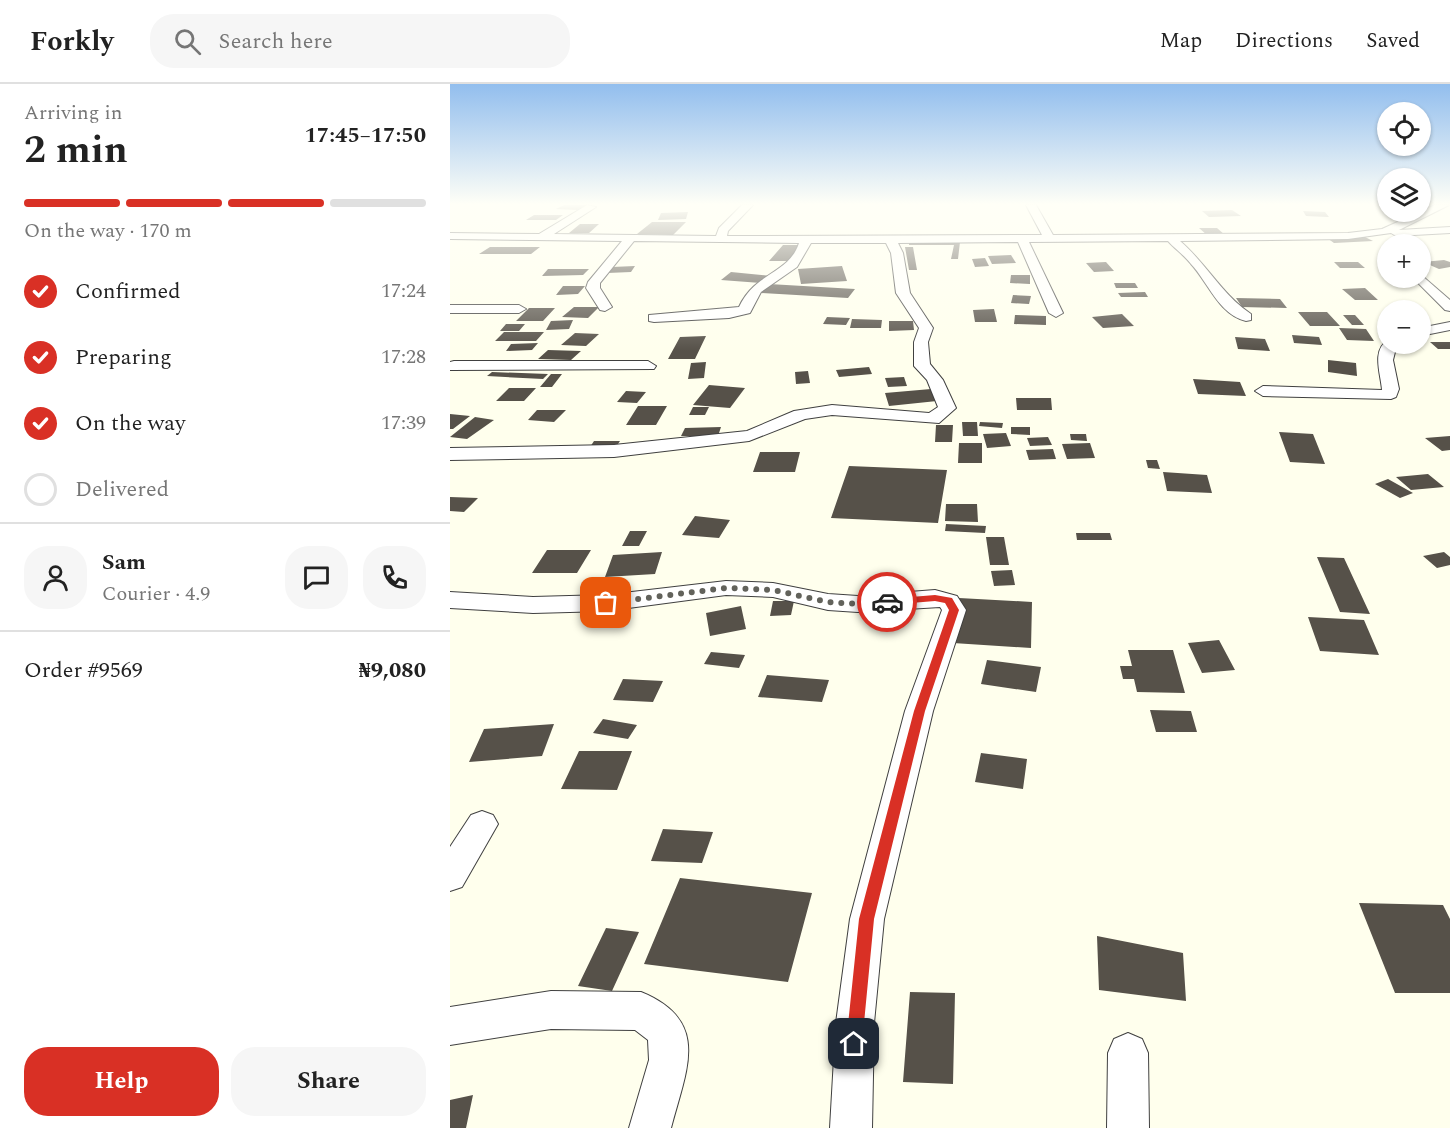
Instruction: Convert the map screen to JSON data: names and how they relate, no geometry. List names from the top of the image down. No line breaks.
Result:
{"page":{"header":"Forkly","search":"Search here","nav":["Map","Directions","Saved"],"heading":["2 min","Arriving in","17:45–17:50"],"panel":["Sam","Courier · 4.9","Order #9569","₦9,080"],"map_buttons":["+","−"],"bar":"On the way · 170 m","list":[["Confirmed","17:24"],["Preparing","17:28"],["On the way","17:39"],"Delivered"],"buttons":["Help","Share"]}}
